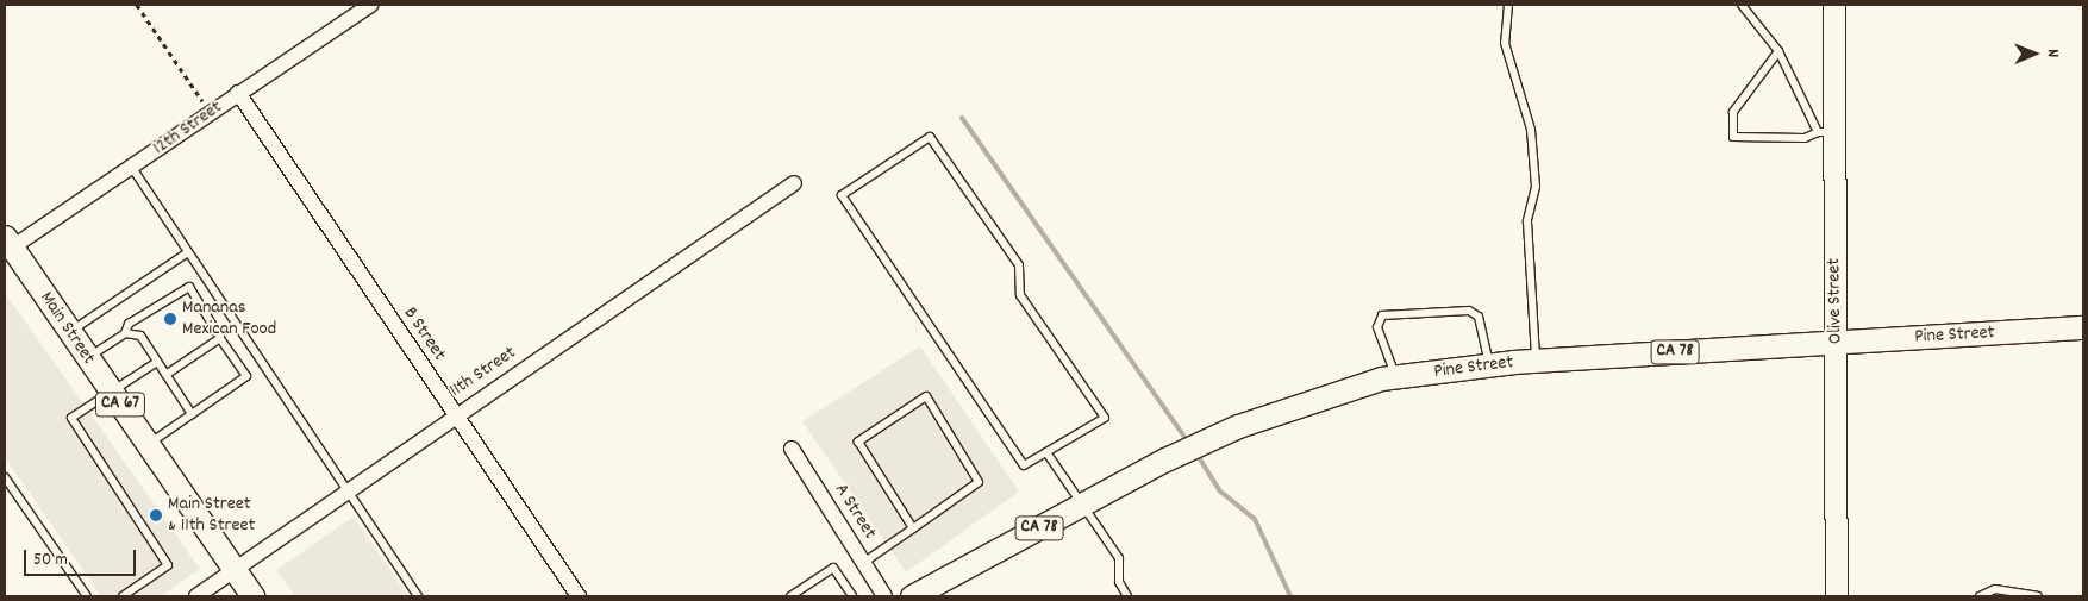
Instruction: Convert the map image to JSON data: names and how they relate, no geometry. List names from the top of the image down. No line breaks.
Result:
{"streets":{"main road":["Main Street","Pine Street","CA 78","CA 67"],"street":["12th Street","Olive Street","B Street","11th Street","A Street"]},"crossings":[["12th Street","Main Street"],["12th Street","B Street"],["Olive Street","Pine Street"],["Main Street","11th Street"],["B Street","11th Street"]],"places":["Mananas Mexican Food","Main Street & 11th Street"],"scale_bar":"50 m","north":"right"}
